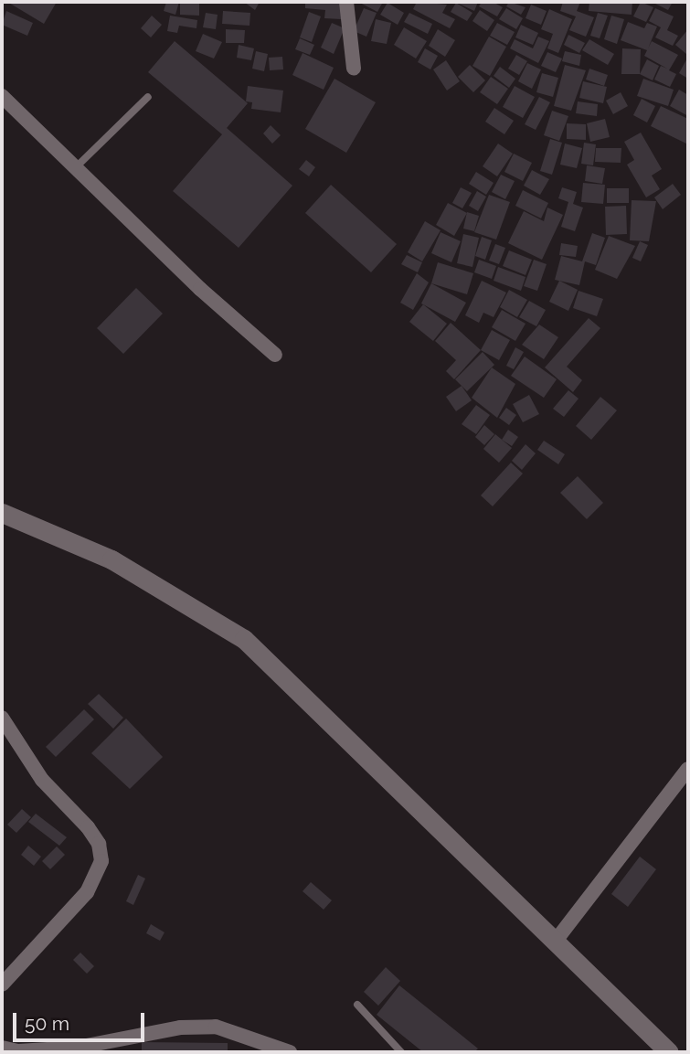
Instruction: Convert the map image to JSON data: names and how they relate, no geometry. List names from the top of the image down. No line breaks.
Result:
{"scale_bar":"50 m"}
